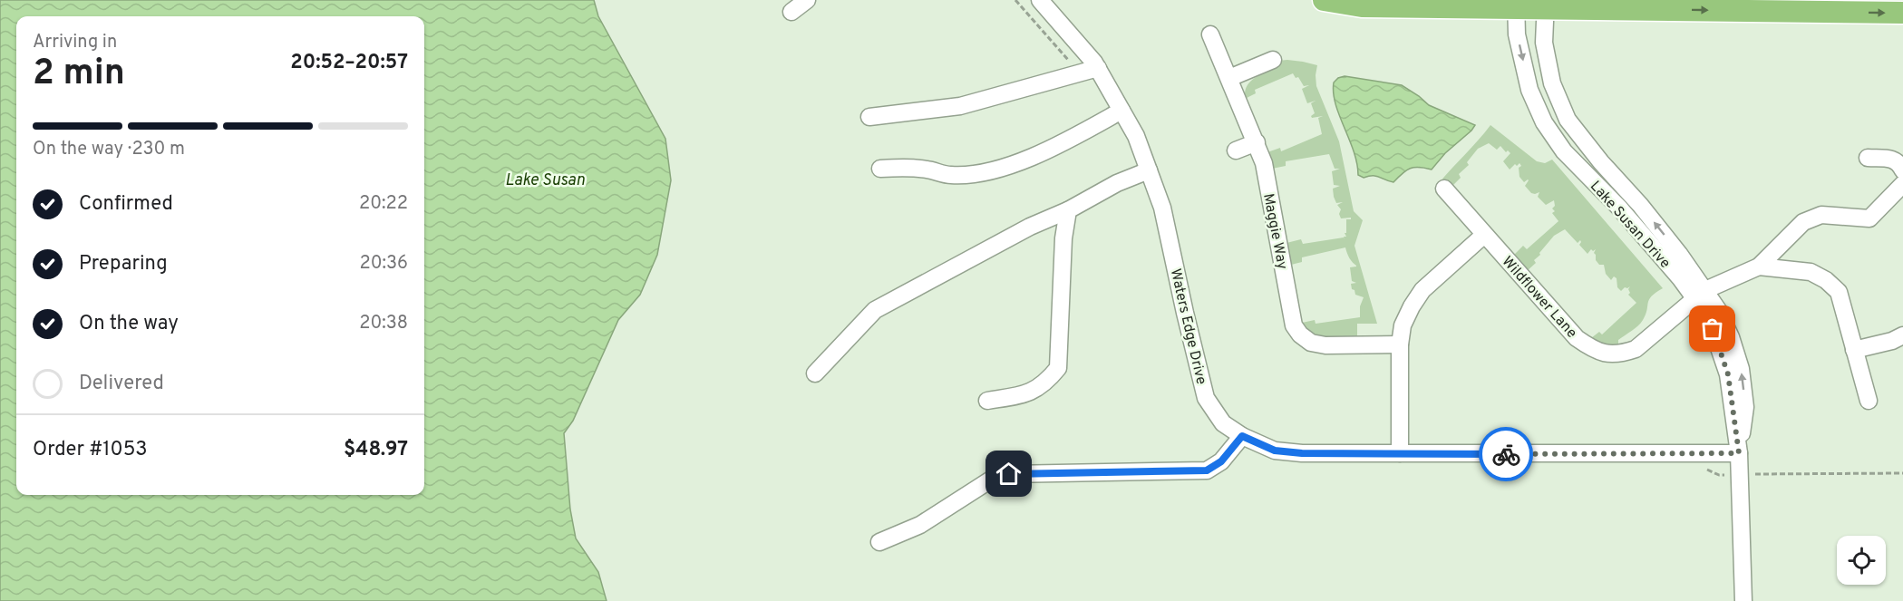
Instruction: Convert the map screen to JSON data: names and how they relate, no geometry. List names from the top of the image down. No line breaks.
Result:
{"streets":{"street":["Lake Susan Drive","Maggie Way","Wildflower Lane","Waters Edge Drive"]},"crossings":[["Lake Susan Drive","Wildflower Lane"],["Lake Susan Drive","Waters Edge Drive"]],"water":["Lake Susan"],"page":{"heading":["2 min","Arriving in","20:52–20:57"],"panel":["Order #1053","$48.97"],"bar":"On the way · 230 m","list":[["Confirmed","20:22"],["Preparing","20:36"],["On the way","20:38"],"Delivered"]}}
